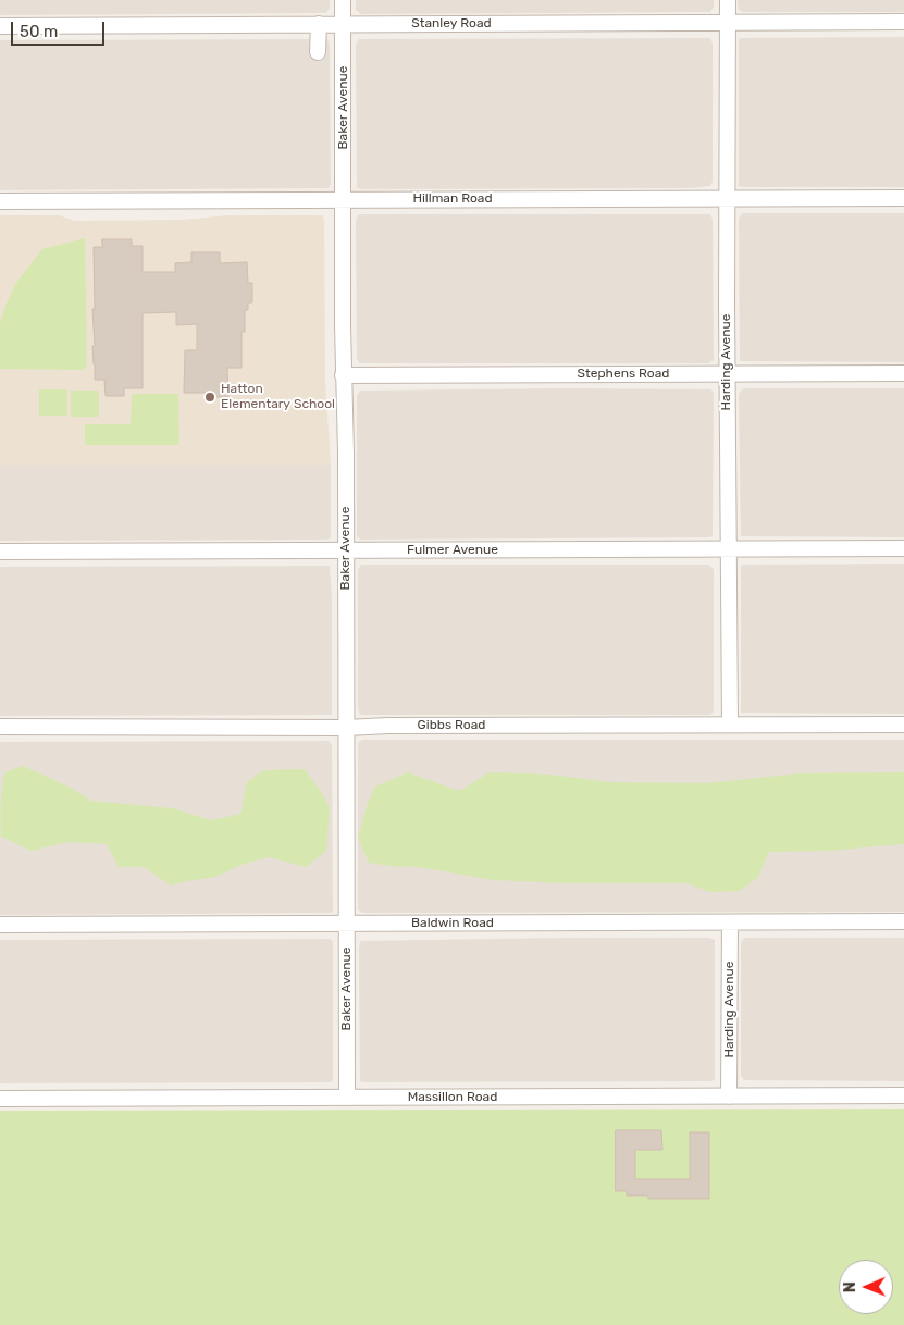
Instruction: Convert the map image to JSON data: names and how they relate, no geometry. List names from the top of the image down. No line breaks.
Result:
{"streets":{"street":["Stanley Road","Baker Avenue","Hillman Road","Harding Avenue","Stephens Road","Fulmer Avenue","Gibbs Road","Baldwin Road","Massillon Road"]},"crossings":[["Stanley Road","Baker Avenue"],["Stanley Road","Harding Avenue"],["Baker Avenue","Hillman Road"],["Baker Avenue","Stephens Road"],["Baker Avenue","Fulmer Avenue"],["Baker Avenue","Gibbs Road"],["Baker Avenue","Baldwin Road"],["Baker Avenue","Massillon Road"],["Hillman Road","Harding Avenue"],["Harding Avenue","Stephens Road"],["Harding Avenue","Fulmer Avenue"],["Harding Avenue","Gibbs Road"],["Harding Avenue","Baldwin Road"],["Harding Avenue","Massillon Road"]],"places":["Hatton Elementary School"],"scale_bar":"50 m","north":"left"}
